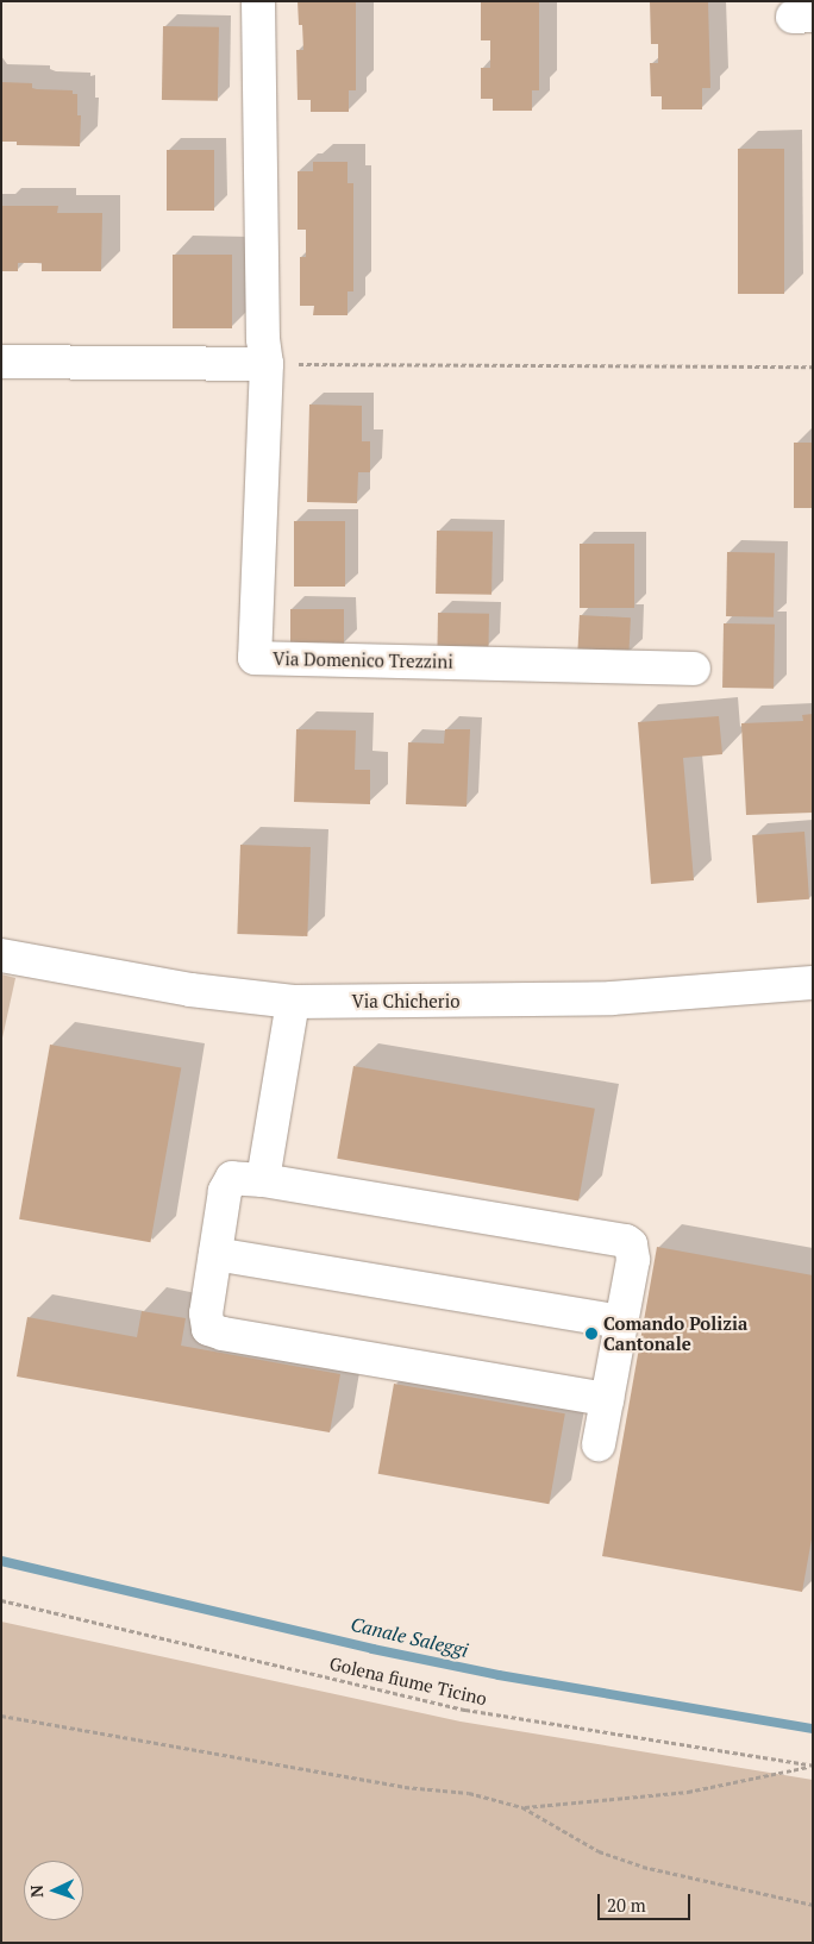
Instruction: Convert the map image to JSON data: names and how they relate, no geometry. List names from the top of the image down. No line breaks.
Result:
{"streets":{"street":["Via Domenico Trezzini","Via Chicherio"],"path":["Golena fiume Ticino"]},"water":["Canale Saleggi"],"places":["Comando Polizia Cantonale"],"scale_bar":"20 m","north":"left"}
